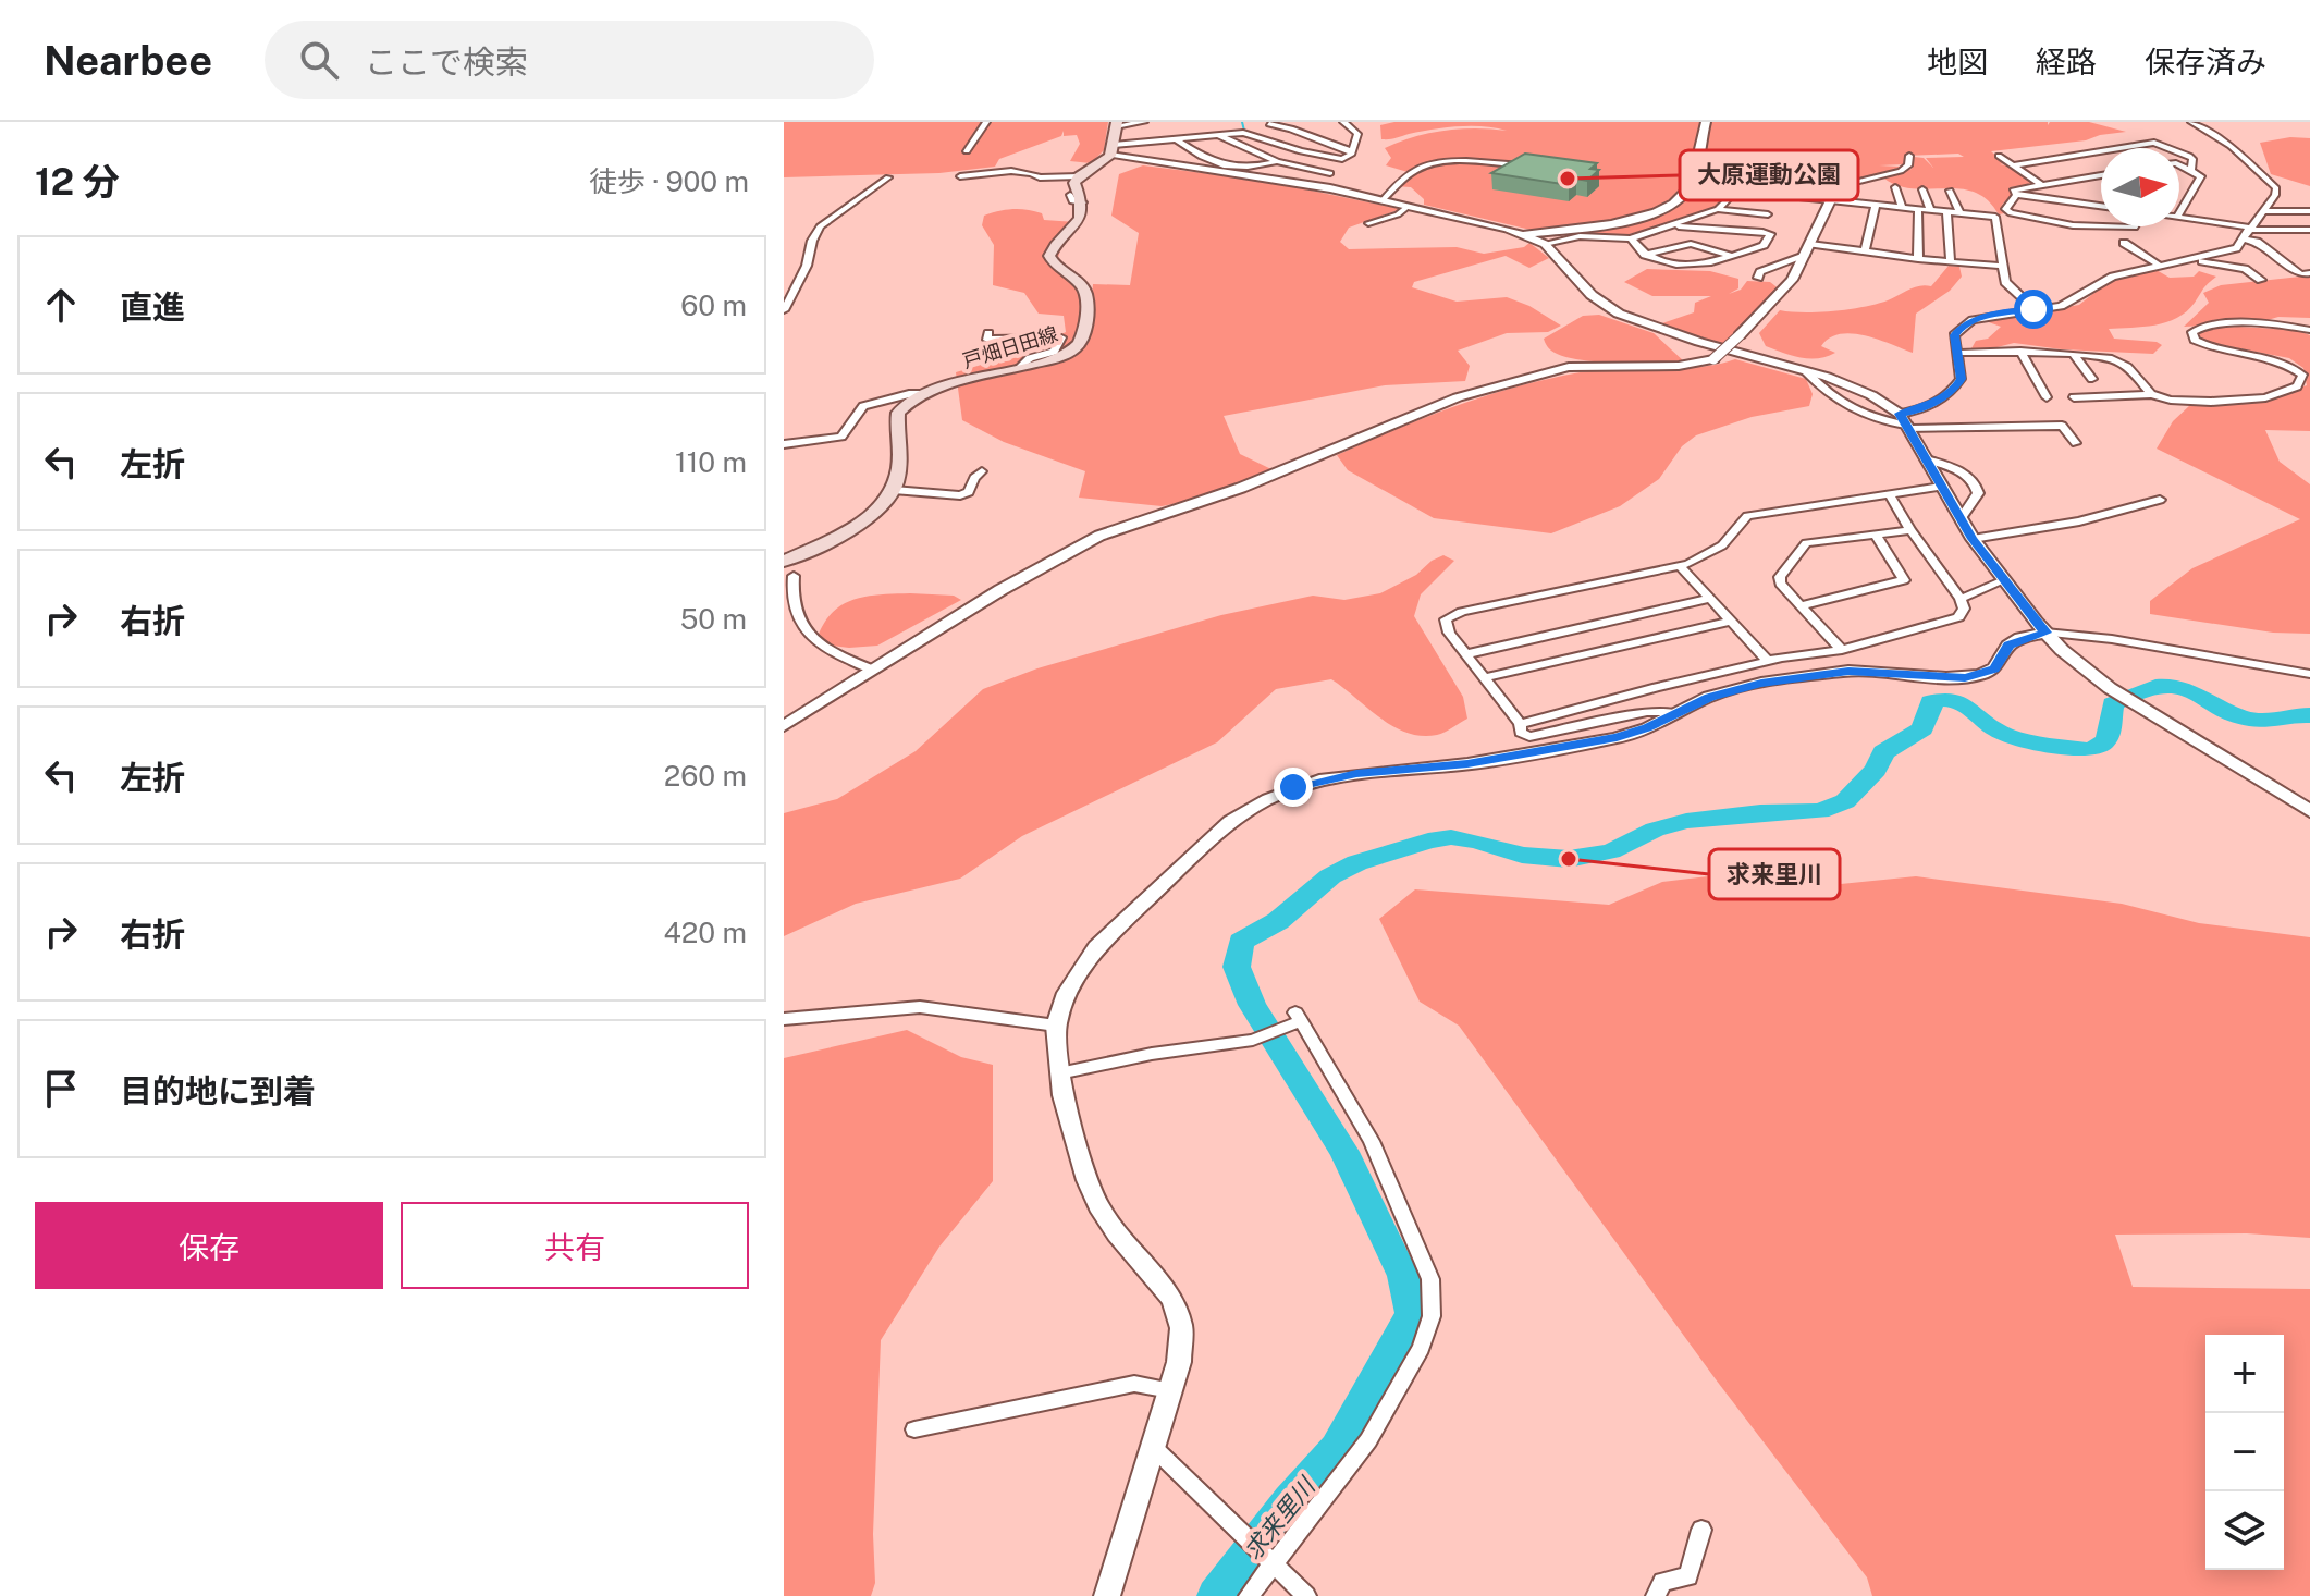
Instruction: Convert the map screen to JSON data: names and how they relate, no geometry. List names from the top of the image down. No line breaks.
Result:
{"streets":{"main road":["戸畑日田線"]},"water":["求来里川"],"places":["大原運動公園","求来里川"],"north":"right","page":{"header":"Nearbee","search":"ここで検索","nav":["地図","経路","保存済み"],"heading":["12 分","徒歩 · 900 m"],"list":[["直進","60 m"],["左折","110 m"],["右折","50 m"],["左折","260 m"],["右折","420 m"],"目的地に到着"],"buttons":["保存","共有"],"map_buttons":["+","−"]}}
